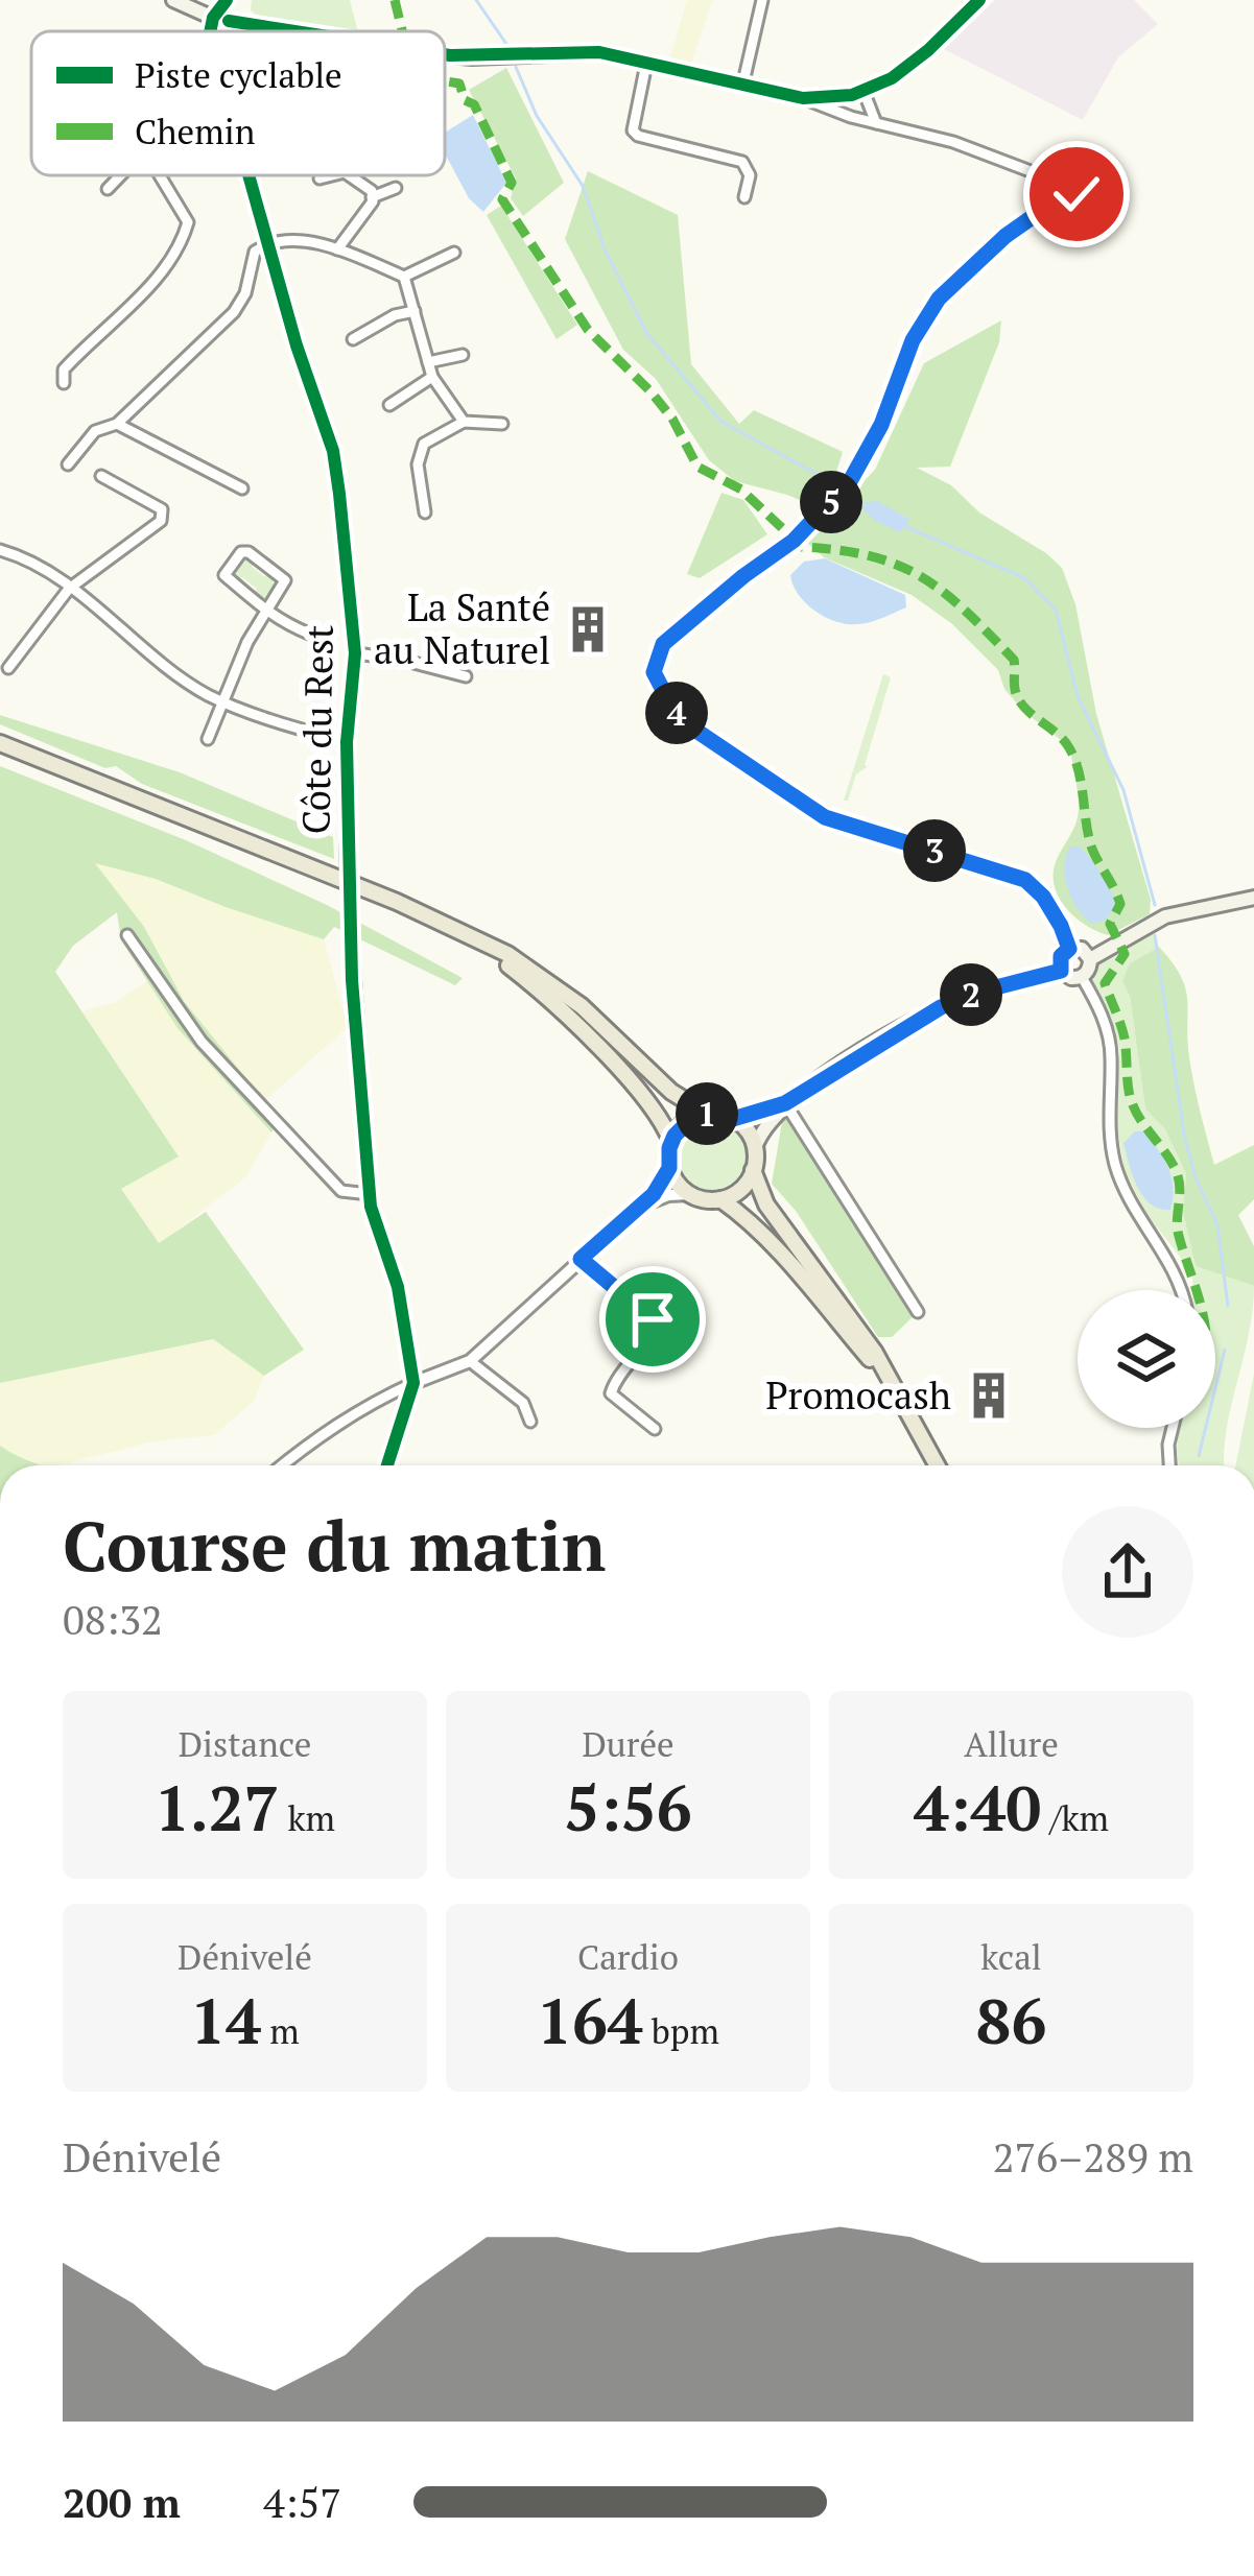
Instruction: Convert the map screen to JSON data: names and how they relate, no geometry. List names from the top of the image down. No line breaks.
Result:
{"streets":{"street":["Côte du Rest"]},"places":{"building":["La Santé au Naturel","Promocash"]},"legend":["Piste cyclable","Chemin"],"page":{"pins":["5","4","3","2","1"],"heading":["Course du matin","08:32"],"stats":[["Distance","1.27 km"],["Durée","5:56"],["Allure","4:40 /km"],["Dénivelé","14 m"],["Cardio","164 bpm"],["kcal","86"]],"chart":["Dénivelé","276–289 m"],"list":[{"name":"200 m","note":"4:57"}]}}
